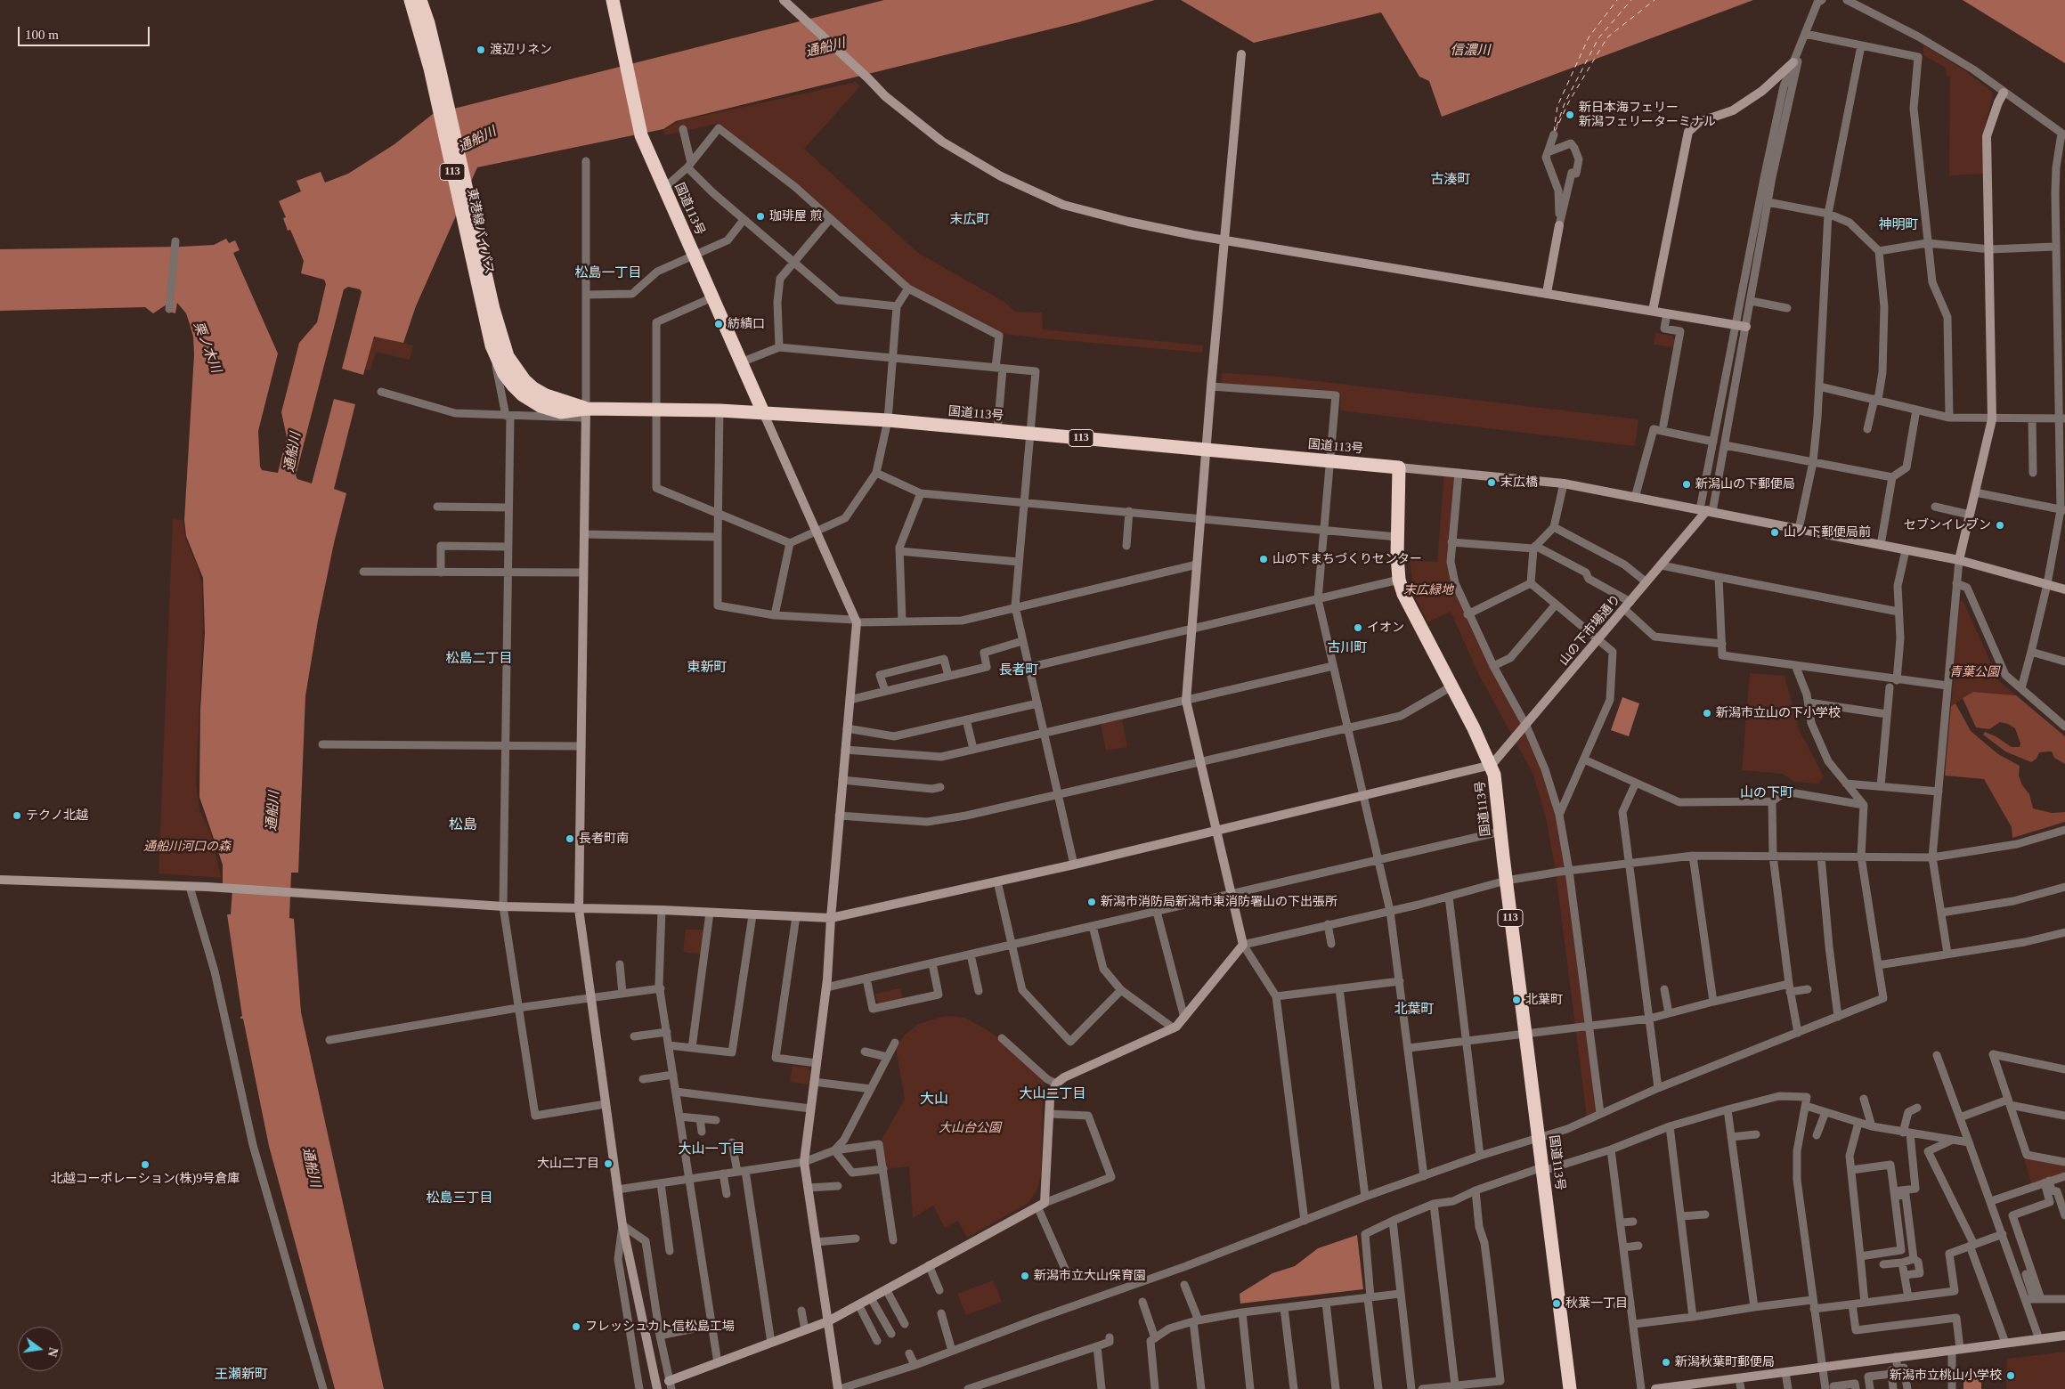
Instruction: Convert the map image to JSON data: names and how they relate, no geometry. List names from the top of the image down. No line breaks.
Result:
{"streets":{"highway":["113","国道113号","東港線バイパス"],"street":["山の下市場通り"]},"crossings":[["国道113号","東港線バイパス"],["国道113号","山の下市場通り"]],"districts":["古湊町","末広町","神明町","松島一丁目","古川町","松島二丁目","東新町","長者町","山の下町","松島","北葉町","大山二丁目","大山","大山一丁目","松島三丁目","王瀬新町"],"water":["通船川","信濃川","栗ノ木川"],"parks":["末広緑地","青葉公園","通船川河口の森","大山台公園"],"places":["渡辺リネン","新日本海フェリー 新潟フェリーターミナル","珈琲屋 煎","紡績口","末広橋","新潟山の下郵便局","セブンイレブン","山ノ下郵便局前","山の下まちづくりセンター","イオン","新潟市立山の下小学校","テクノ北越","長者町南","新潟市消防局新潟市東消防署山の下出張所","北葉町","大山二丁目","北越コーポレーション(株)9号倉庫","新潟市立大山保育園","秋葉一丁目","フレッシュカト信松島工場","新潟秋葉町郵便局","新潟市立桃山小学校"],"scale_bar":"100 m","north":"right"}
